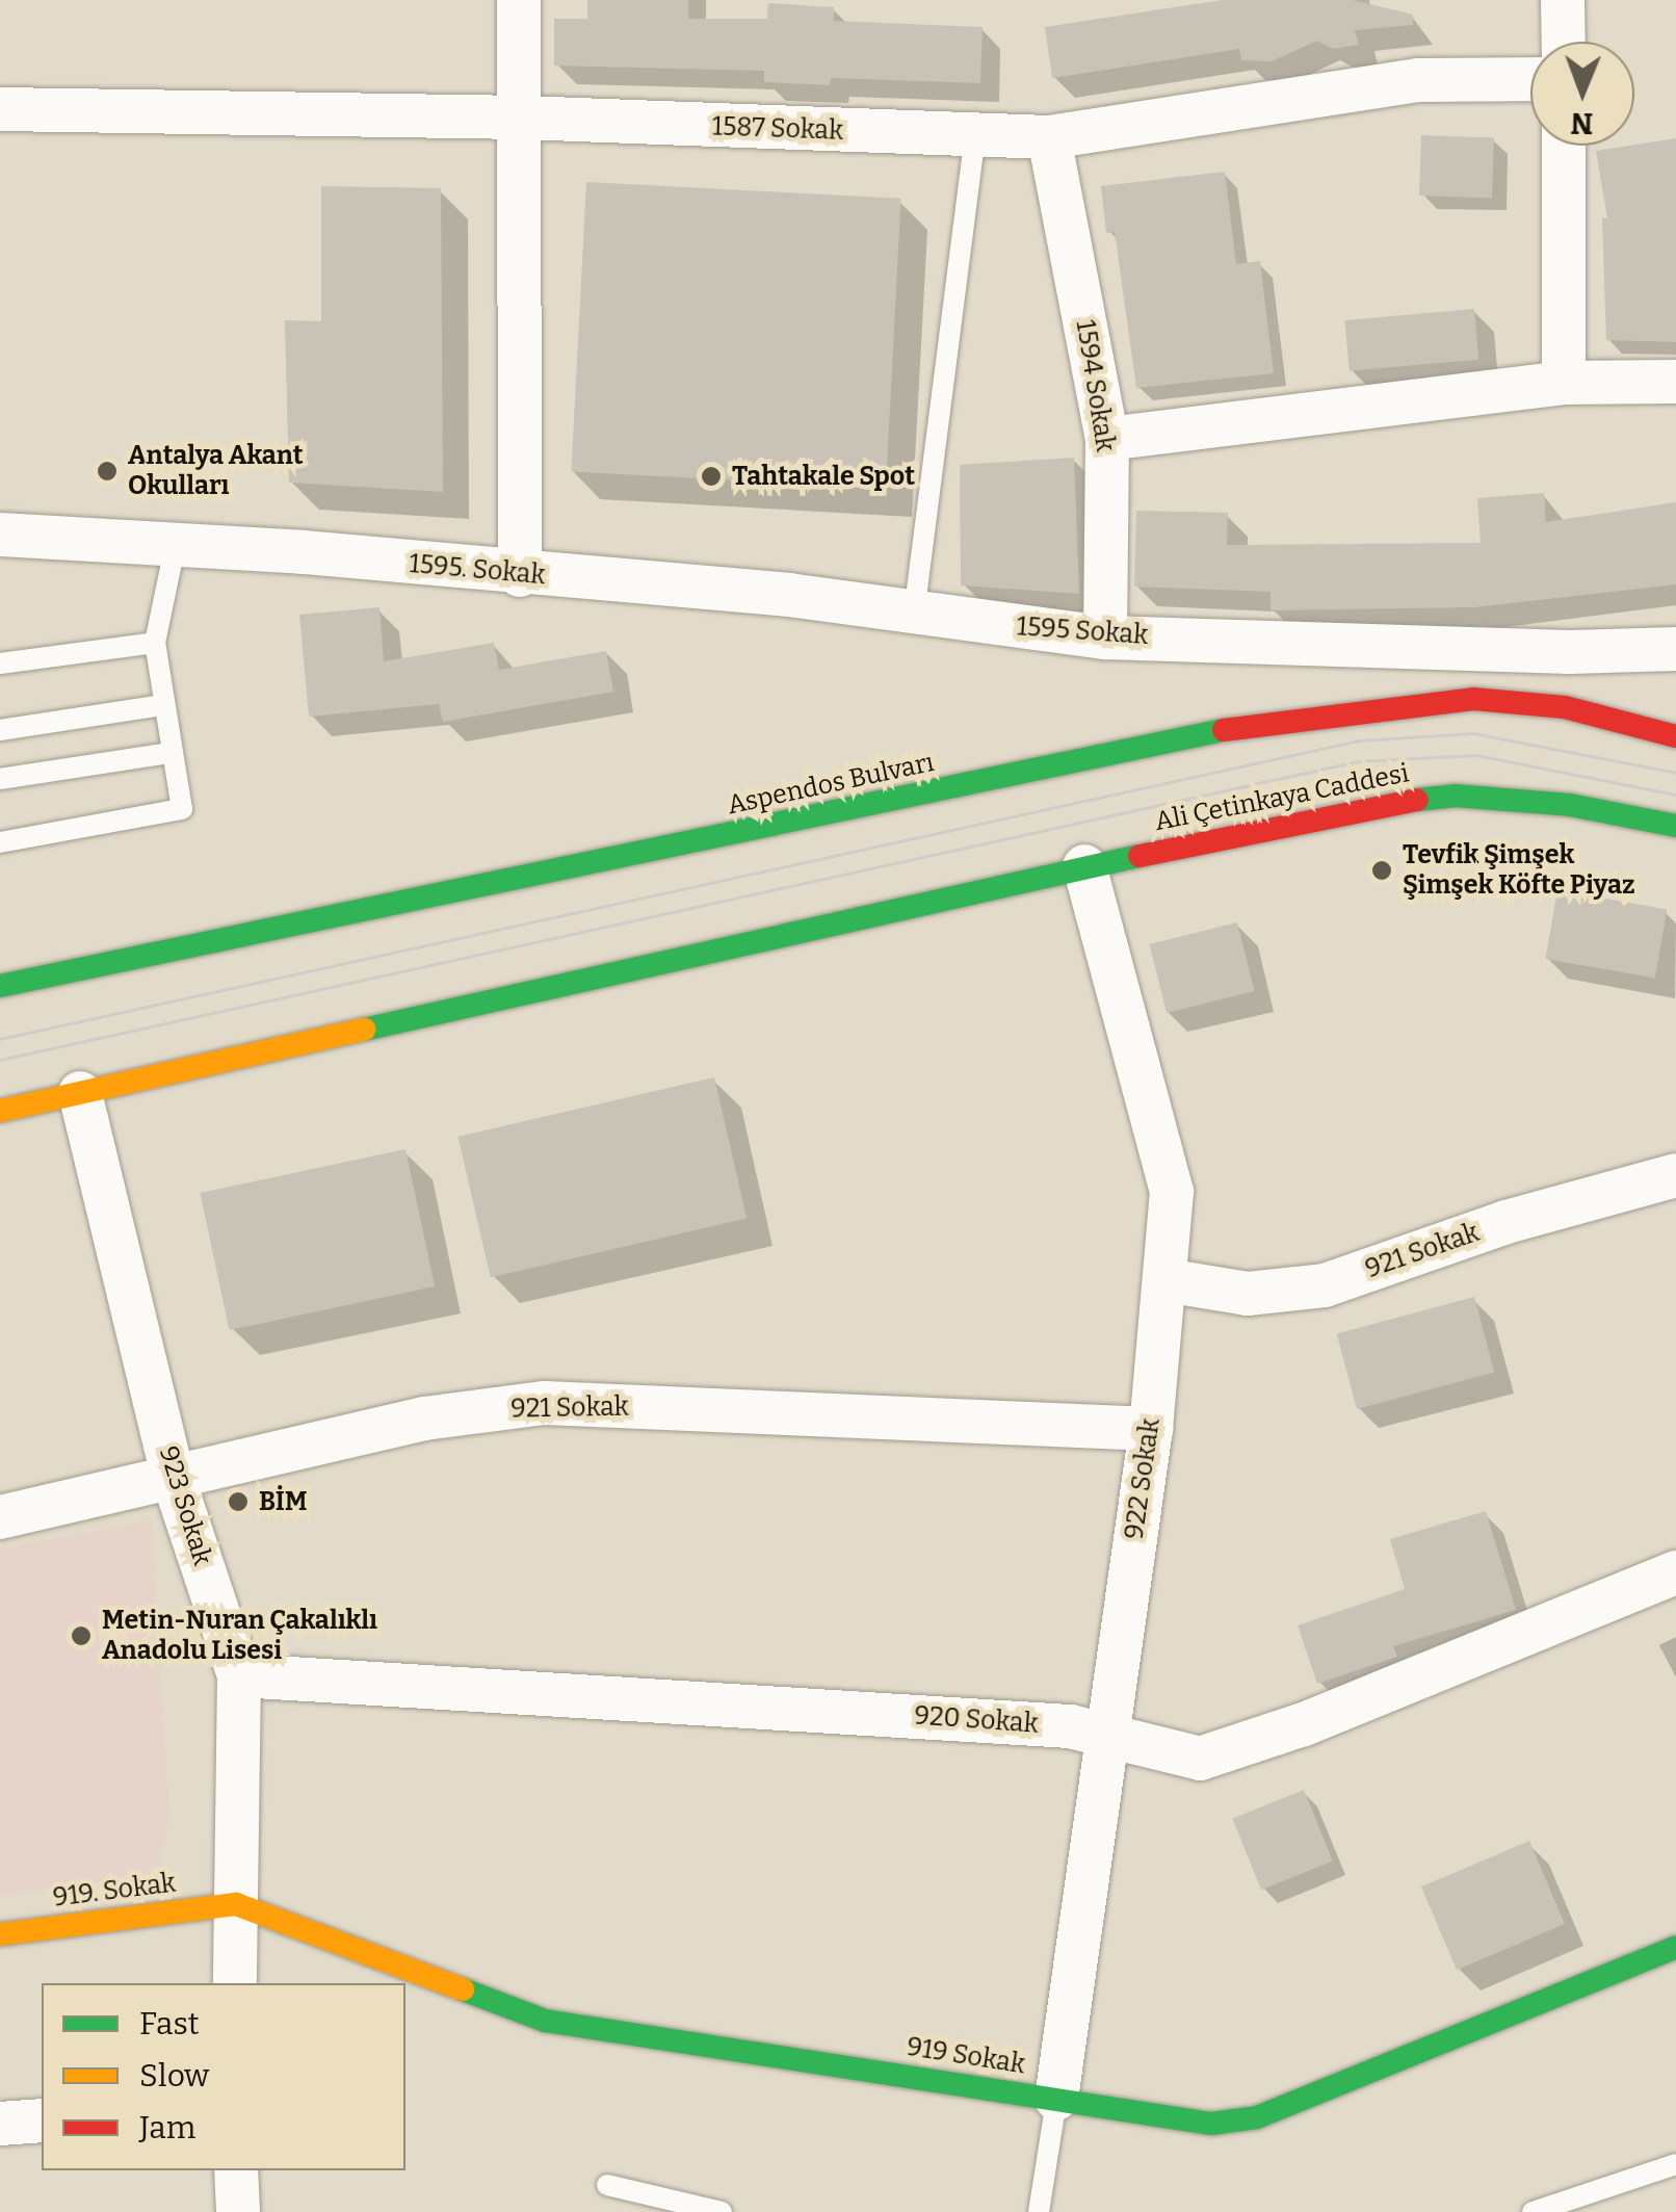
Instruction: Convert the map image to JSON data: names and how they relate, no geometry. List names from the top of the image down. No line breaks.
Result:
{"streets":{"main road":["Aspendos Bulvarı","Ali Çetinkaya Caddesi","919. Sokak","919 Sokak"],"street":["1587 Sokak","1594 Sokak","1595. Sokak","1595 Sokak","921 Sokak","922 Sokak","923 Sokak","920 Sokak"]},"crossings":[["1587 Sokak","1594 Sokak"],["1594 Sokak","1595 Sokak"],["1595. Sokak","1595 Sokak"],["Ali Çetinkaya Caddesi","922 Sokak"],["921 Sokak","922 Sokak"],["921 Sokak","923 Sokak"],["922 Sokak","920 Sokak"],["922 Sokak","919 Sokak"],["923 Sokak","920 Sokak"],["923 Sokak","919. Sokak"],["923 Sokak","919 Sokak"],["919. Sokak","919 Sokak"]],"places":["Antalya Akant Okulları","Tahtakale Spot","Tevfik Şimşek Şimşek Köfte Piyaz","BİM","Metin-Nuran Çakalıklı Anadolu Lisesi"],"legend":["Fast","Slow","Jam"],"north":"bottom"}
